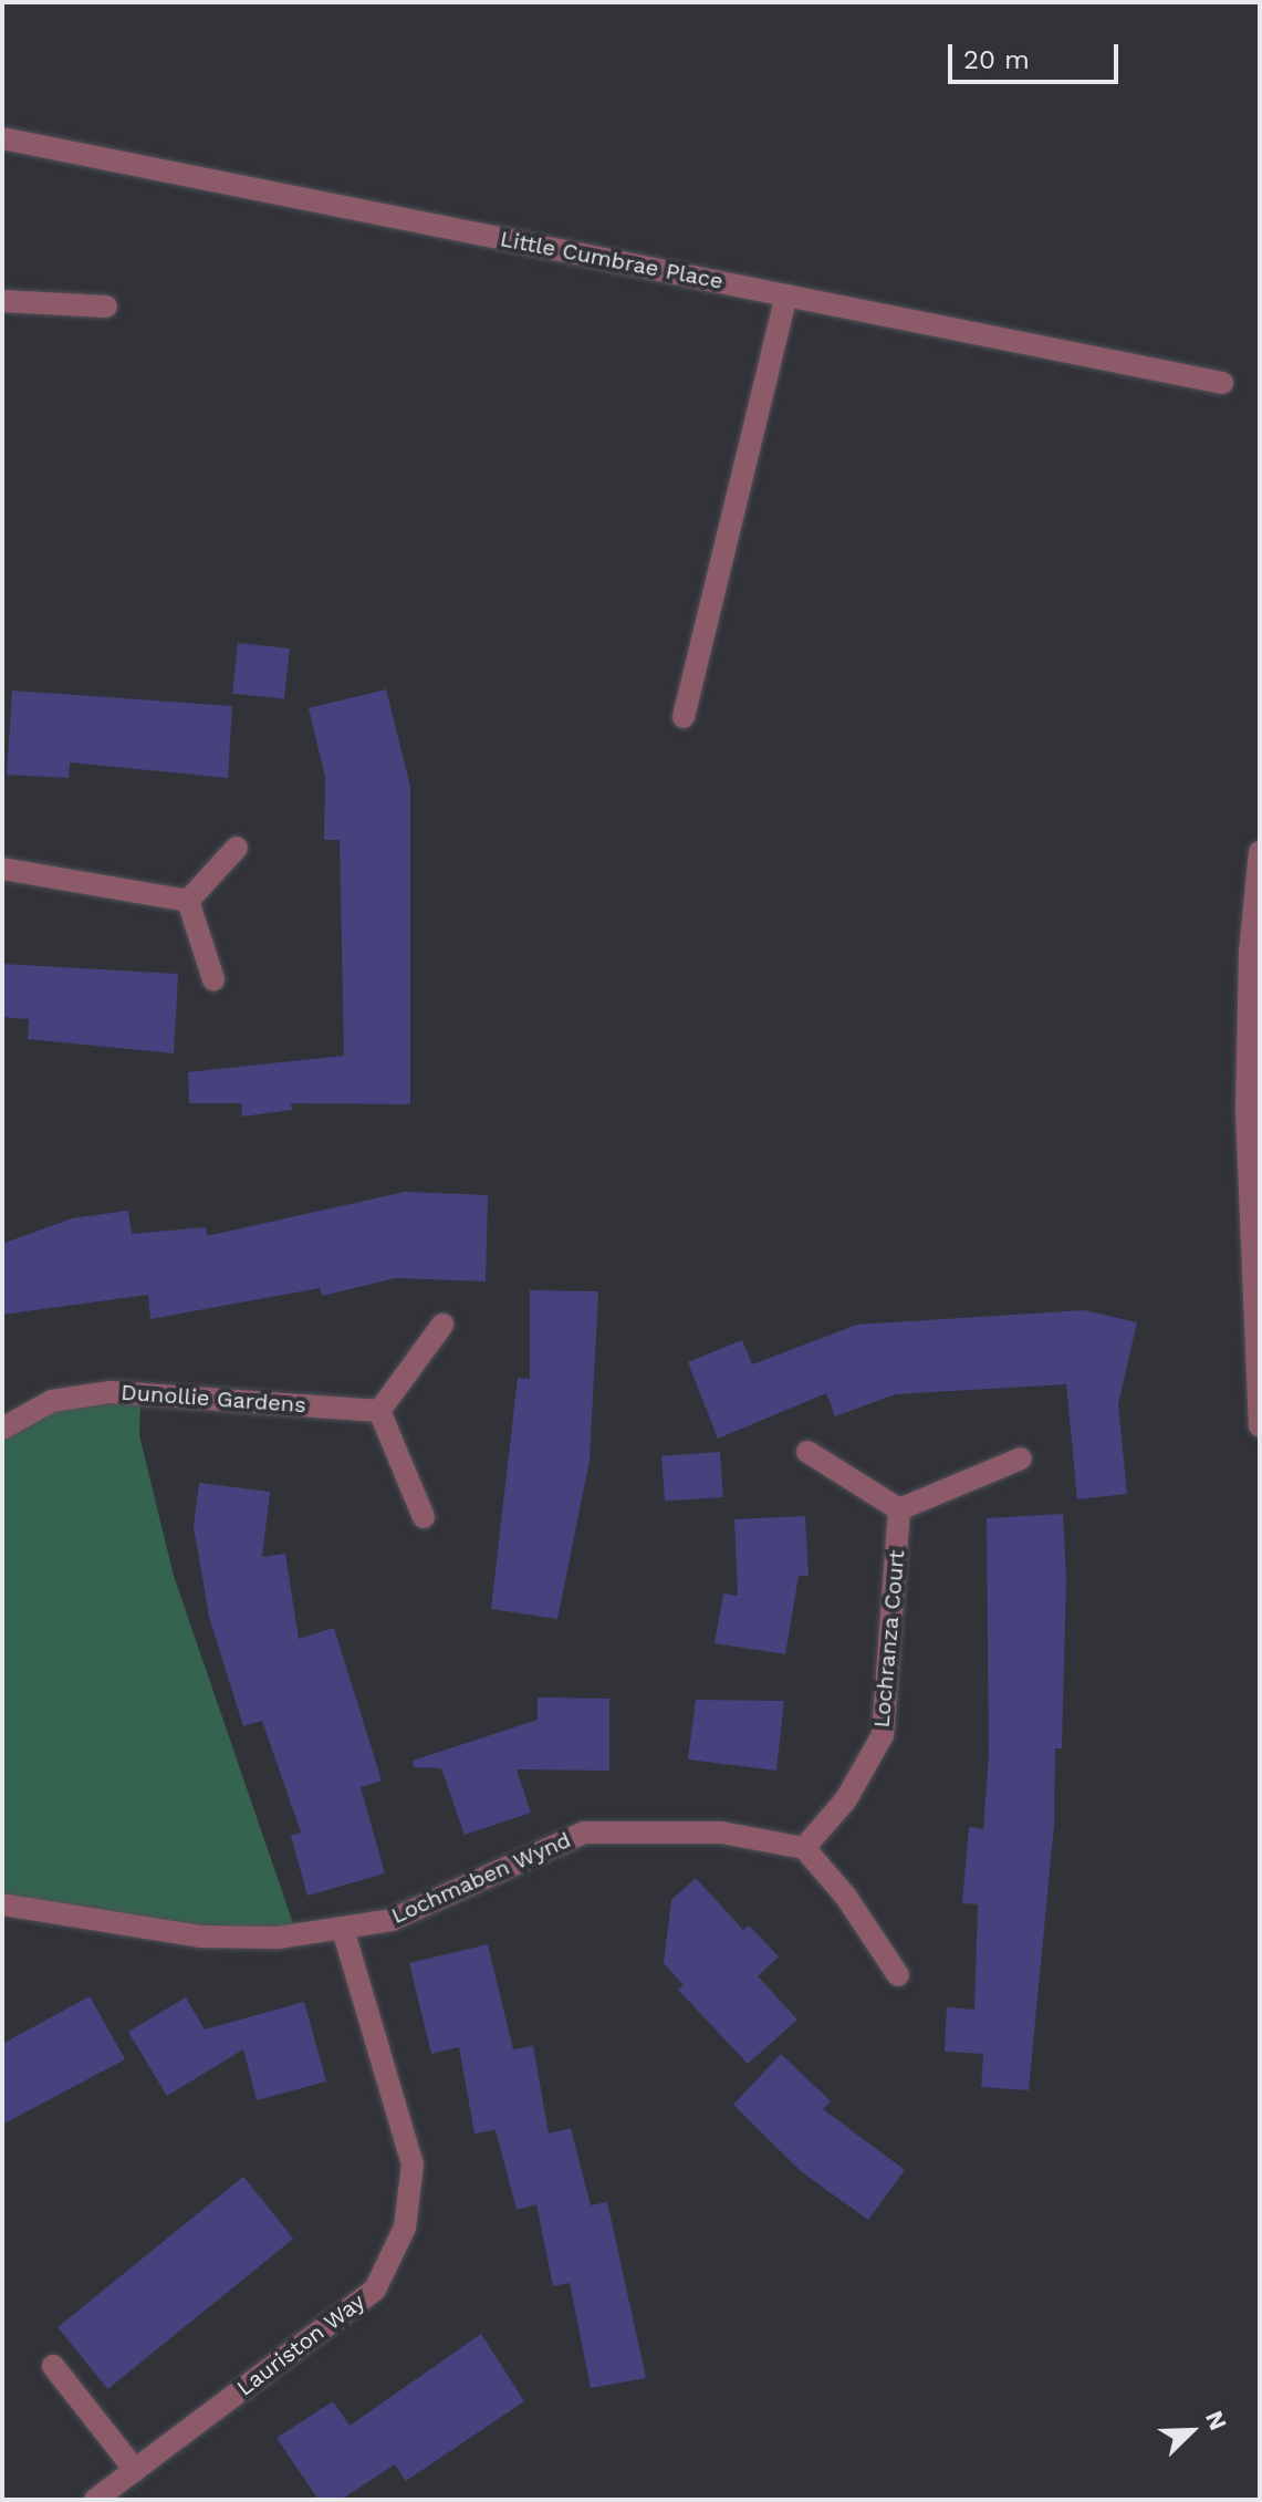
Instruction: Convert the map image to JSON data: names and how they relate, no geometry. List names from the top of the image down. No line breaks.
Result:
{"streets":{"street":["Little Cumbrae Place","Dunollie Gardens","Lochranza Court","Lochmaben Wynd","Lauriston Way"]},"crossings":[["Lochranza Court","Lochmaben Wynd"],["Lochmaben Wynd","Lauriston Way"]],"scale_bar":"20 m","north":"top right"}
